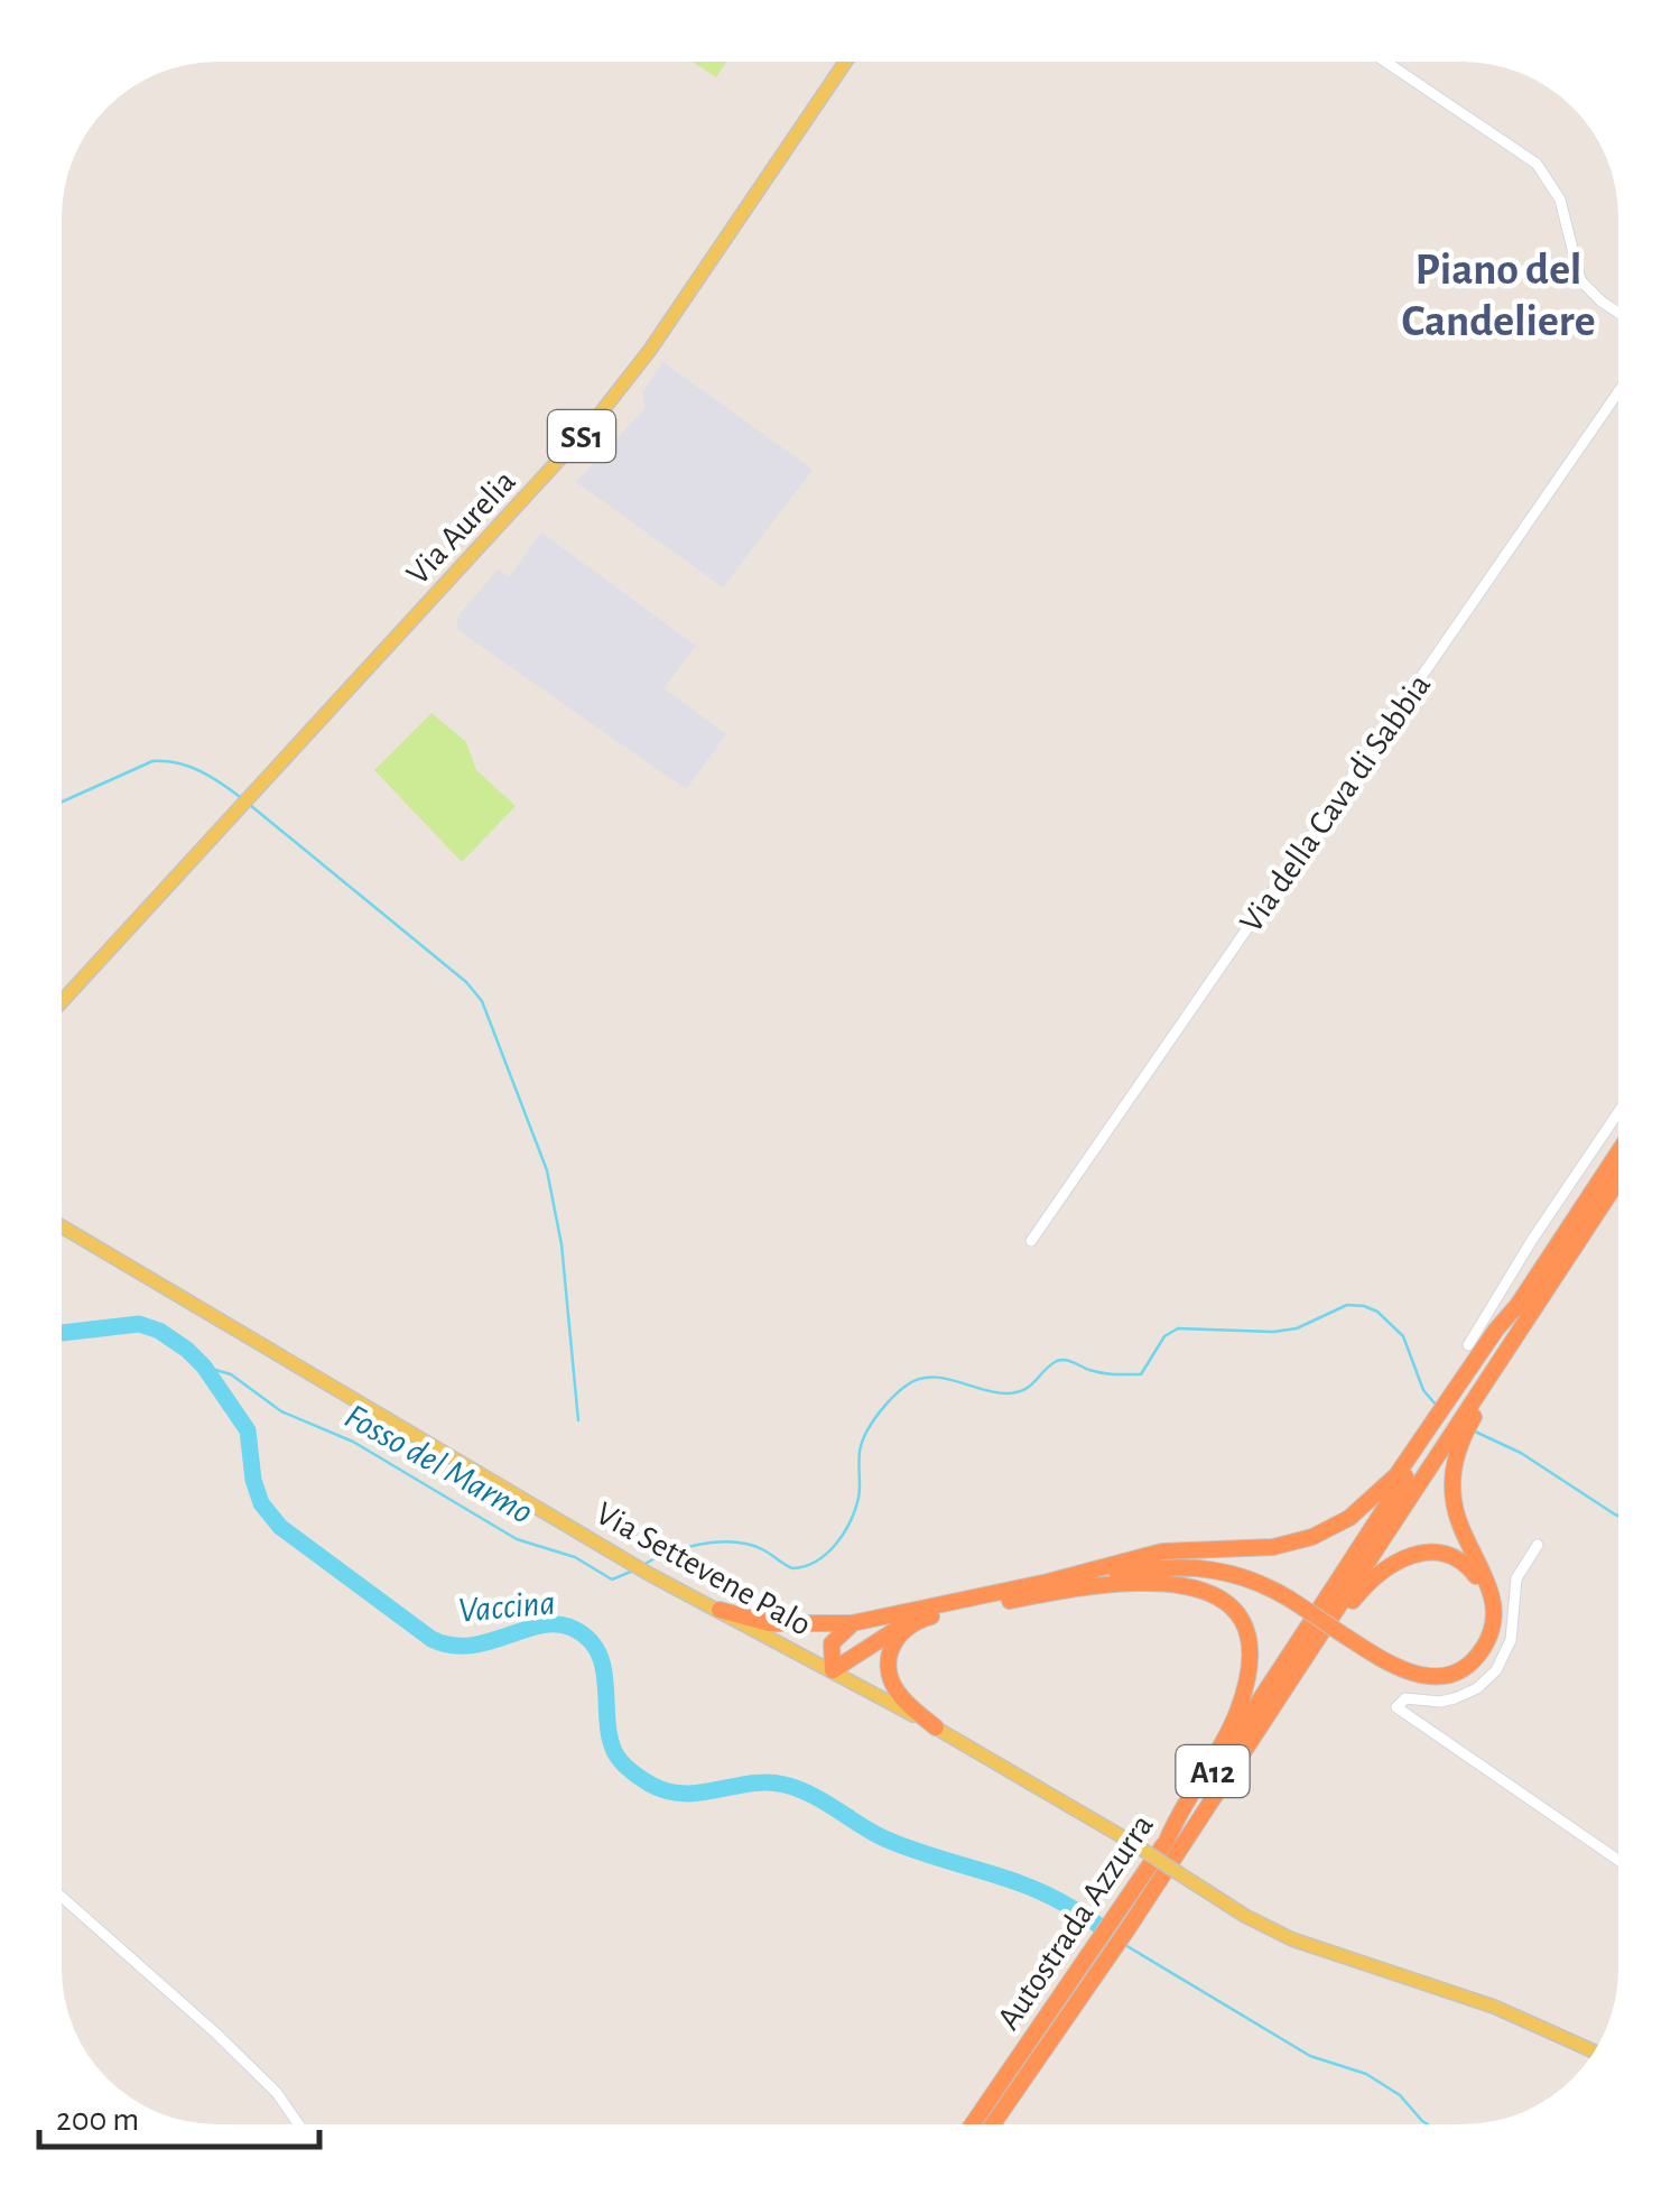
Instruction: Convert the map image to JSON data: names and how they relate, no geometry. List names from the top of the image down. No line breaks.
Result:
{"streets":{"highway":["A12","Autostrada Azzurra"],"main road":["SS1","Via Aurelia","Via Settevene Palo"],"street":["Via della Cava di Sabbia"]},"districts":["Piano del Candeliere"],"water":["Fosso del Marmo","Vaccina"],"scale_bar":"200 m"}
